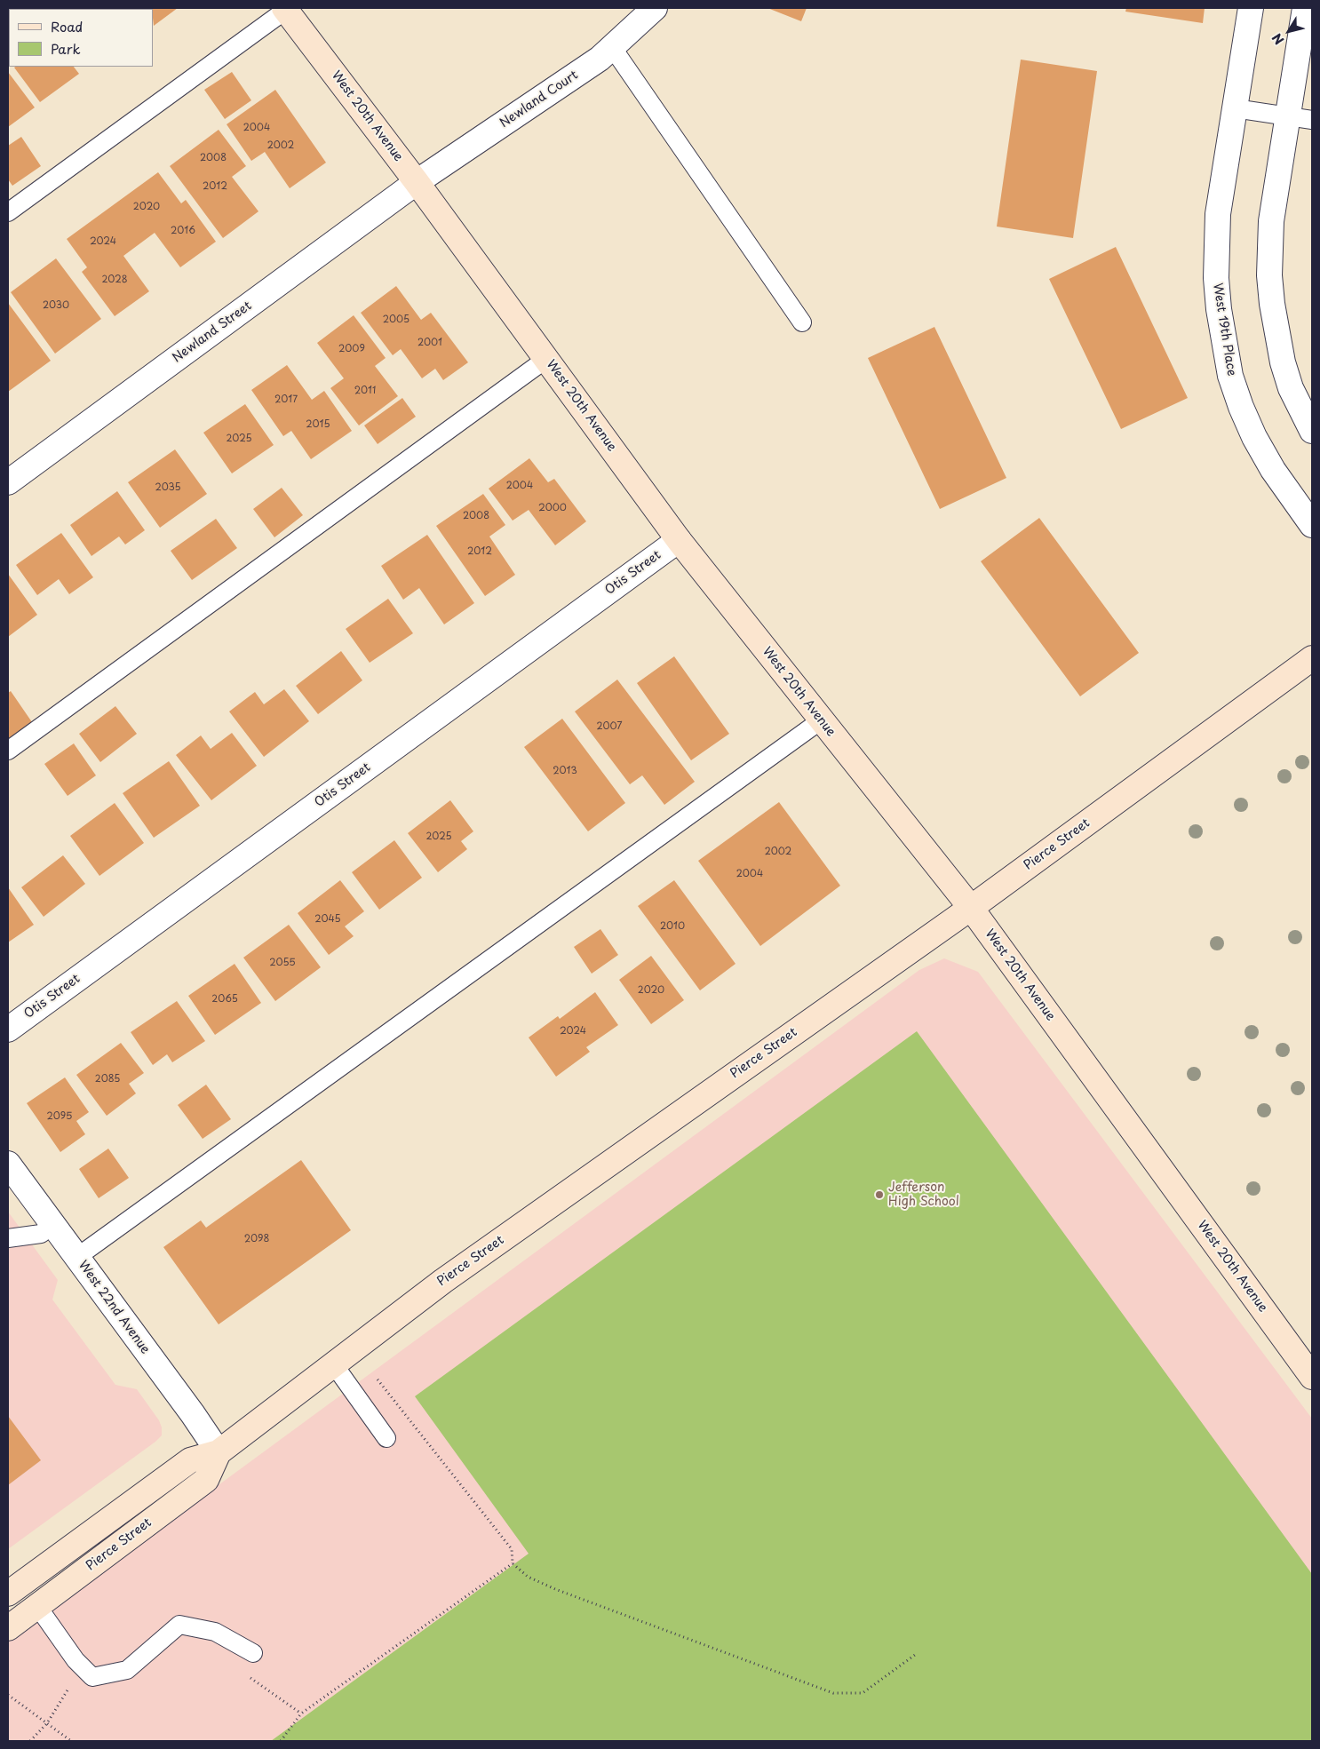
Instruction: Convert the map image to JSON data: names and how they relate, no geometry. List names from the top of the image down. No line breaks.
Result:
{"streets":{"street":["Newland Court","West 20th Avenue","West 19th Place","Newland Street","Otis Street","Pierce Street","West 22nd Avenue"]},"crossings":[["Newland Court","West 20th Avenue"],["Newland Court","Newland Street"],["West 20th Avenue","Newland Street"],["West 20th Avenue","Otis Street"],["West 20th Avenue","Pierce Street"],["Pierce Street","West 22nd Avenue"]],"places":["Jefferson High School"],"house_numbers":["2004","2002","2008","2012","2020","2016","2024","2028","2030","2005","2001","2009","2011","2017","2015","2025","2004","2035","2000","2008","2012","2007","2013","2025","2002","2004","2045","2010","2055","2020","2065","2024","2085","2095","2098"],"legend":["Road","Park"],"north":"bottom left"}
